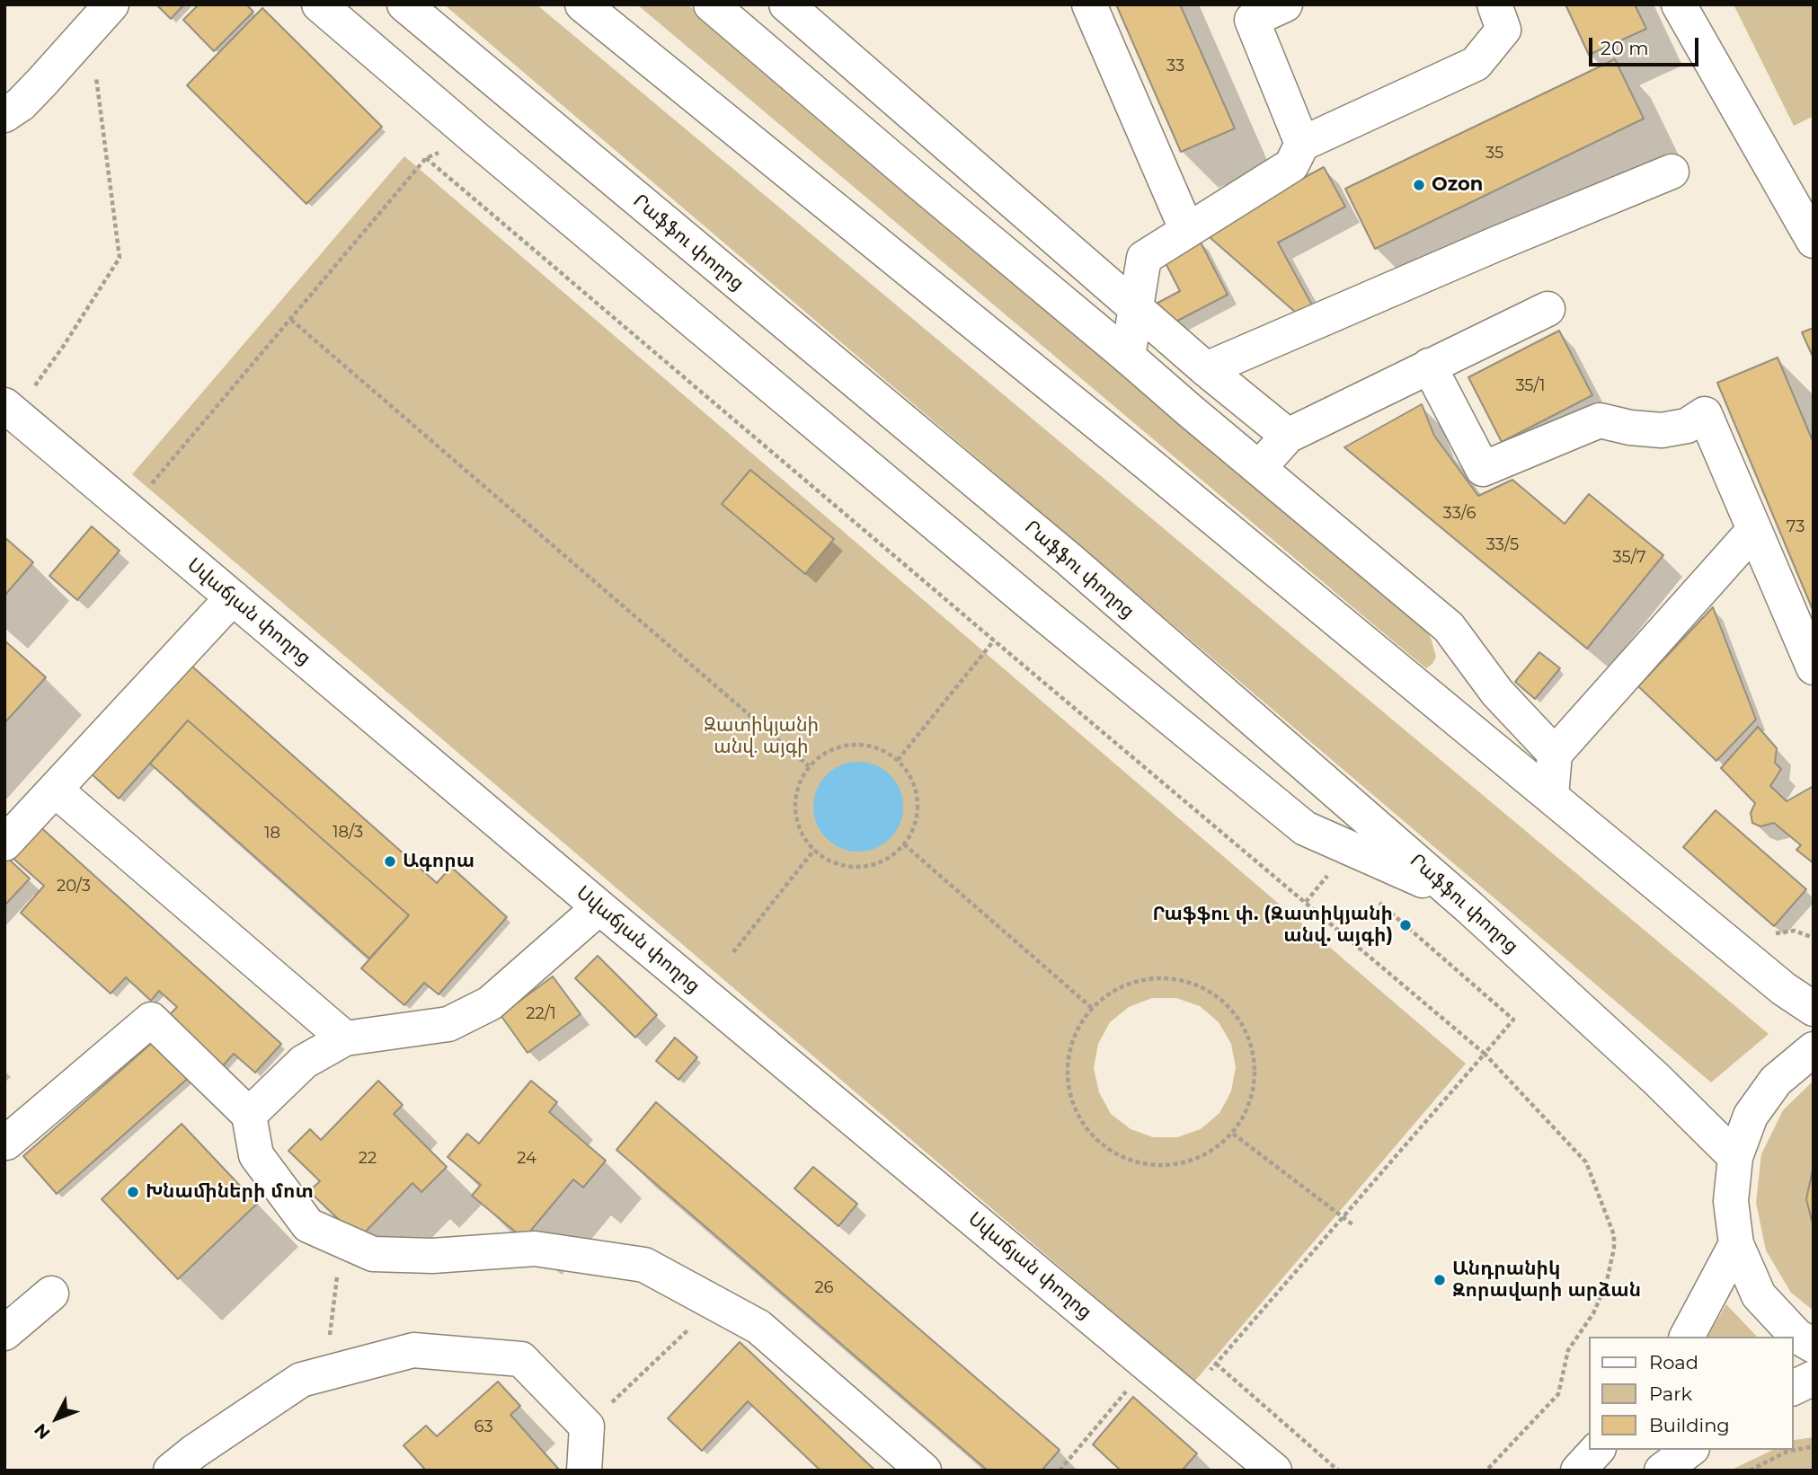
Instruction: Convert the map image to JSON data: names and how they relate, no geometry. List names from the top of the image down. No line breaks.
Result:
{"streets":{"main road":["Րաֆֆու փողոց","Սվաճյան փողոց"]},"parks":["Զատիկյանի անվ. այգի"],"places":["Ozon","Ագորա","Րաֆֆու փ. (Զատիկյանի անվ. այգի)","Խնամիների մոտ","Անդրանիկ Զորավարի արձան"],"house_numbers":["33","35","35/1","33/6","73","33/5","35/7","18/3","18","20/3","22/1","22","24","26","63"],"legend":["Road","Park","Building"],"scale_bar":"20 m","north":"bottom left"}
